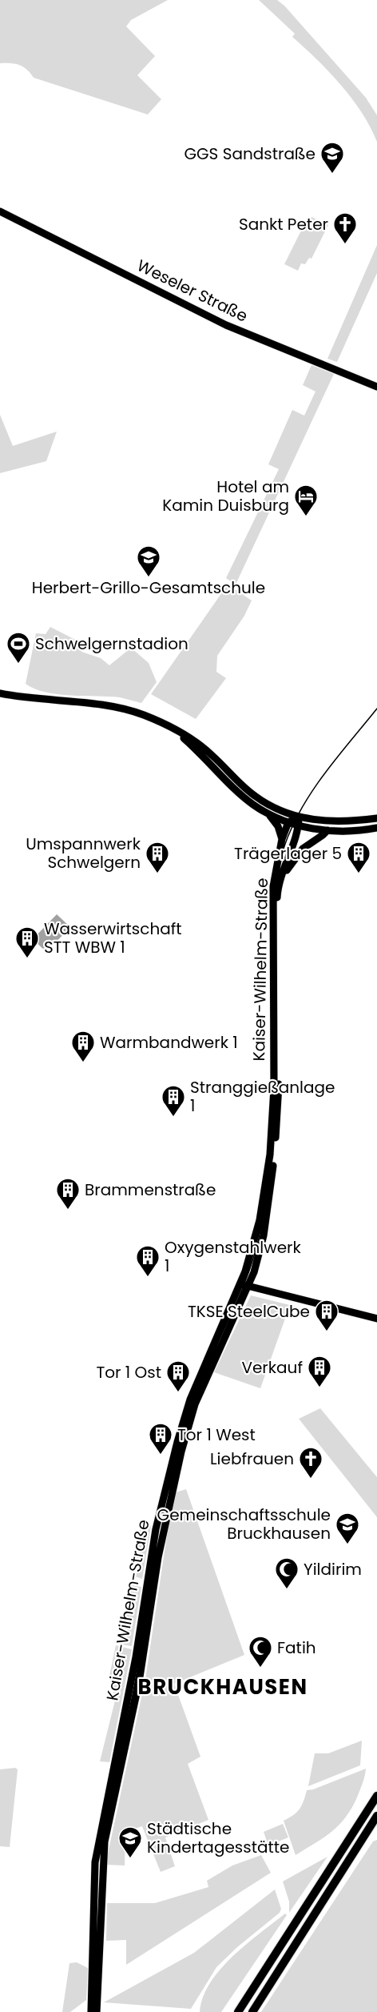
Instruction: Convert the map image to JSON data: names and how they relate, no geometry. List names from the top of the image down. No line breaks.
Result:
{"streets":{"main road":["Weseler Straße","Kaiser-Wilhelm-Straße"]},"districts":["BRUCKHAUSEN"],"places":{"school or university":["GGS Sandstraße","Herbert-Grillo-Gesamtschule","Gemeinschaftsschule Bruckhausen","Städtische Kindertagesstätte"],"church":["Sankt Peter","Liebfrauen"],"hotel":["Hotel am Kamin Duisburg"],"sports":["Schwelgernstadion"],"building":["Umspannwerk Schwelgern","Trägerlager 5","Wasserwirtschaft STT WBW 1","Warmbandwerk 1","Stranggießanlage 1","Brammenstraße","Oxygenstahlwerk 1","TKSE SteelCube","Verkauf","Tor 1 Ost","Tor 1 West"],"mosque":["Yildirim","Fatih"]}}
